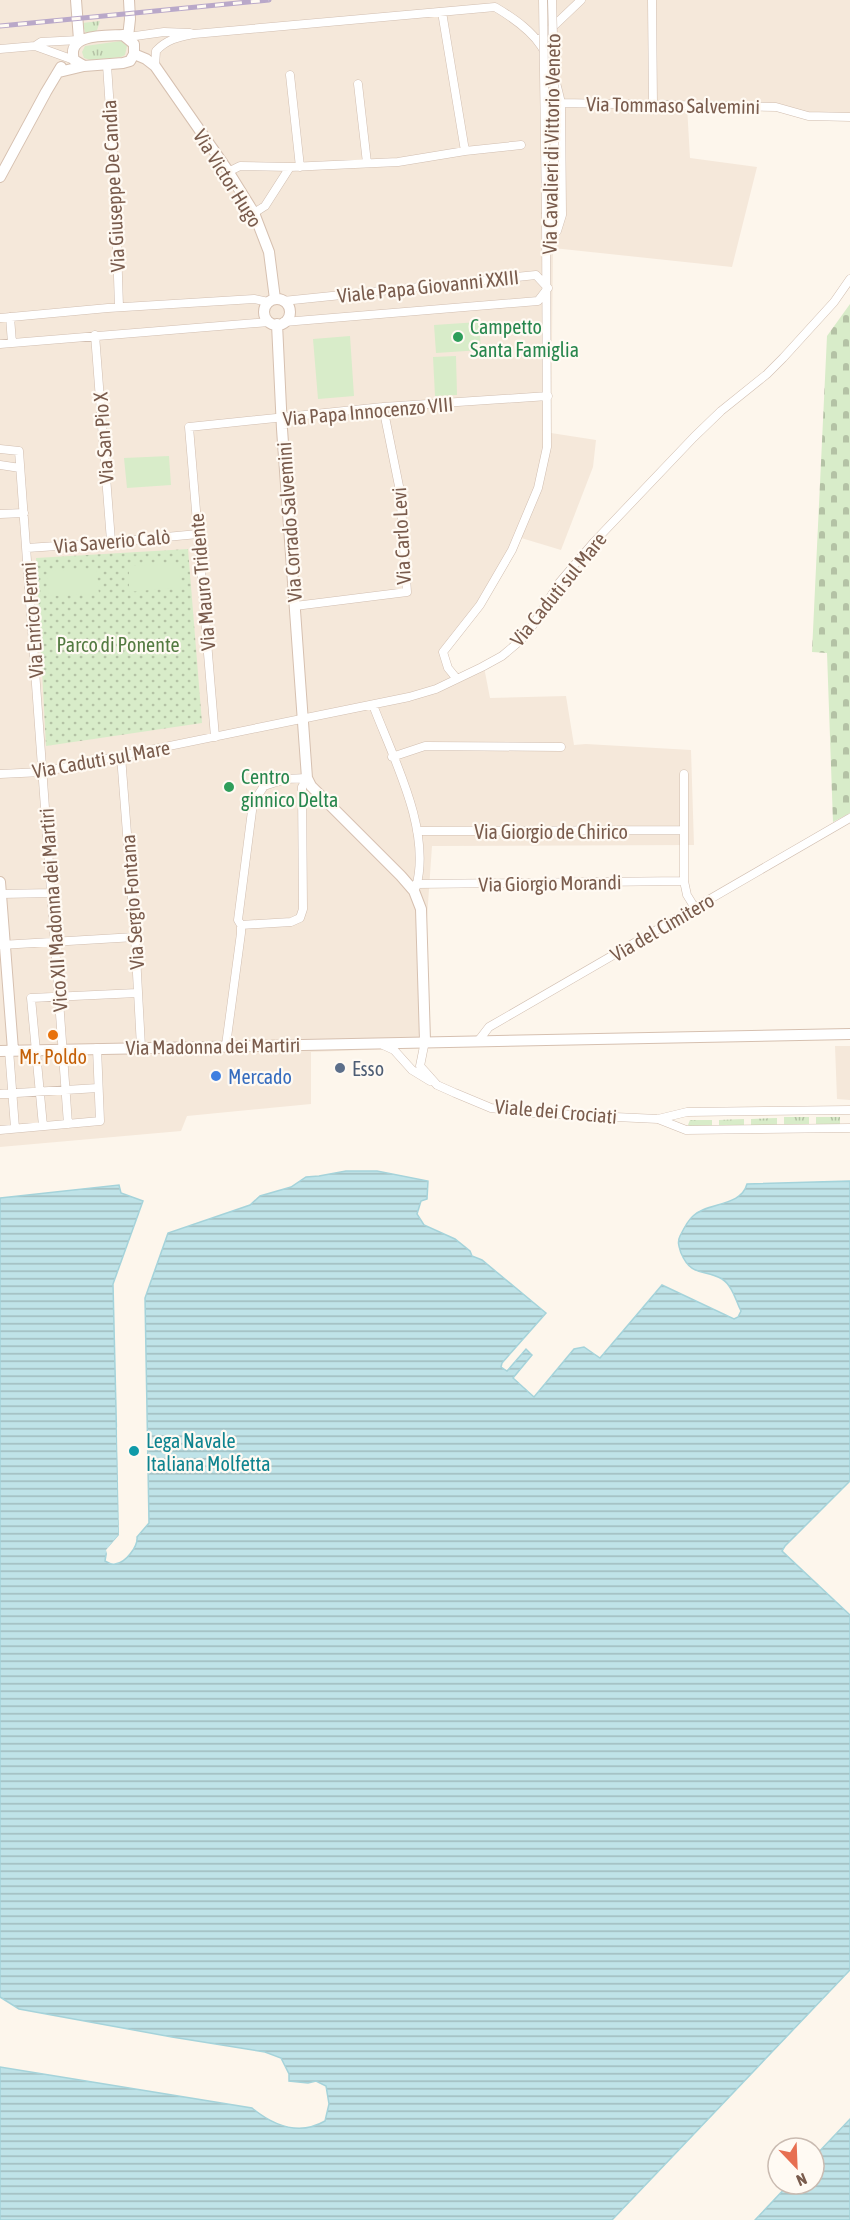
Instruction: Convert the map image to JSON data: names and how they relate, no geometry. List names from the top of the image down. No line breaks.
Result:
{"streets":{"main road":["Via Victor Hugo","Via Corrado Salvemini","Via Madonna dei Martiri"],"street":["Via Tommaso Salvemini","Via Cavalieri di Vittorio Veneto","Via Giuseppe De Candia","Viale Papa Giovanni XXIII","Via Papa Innocenzo VIII","Via San Pio X","Via Carlo Levi","Via Saverio Calò","Via Mauro Tridente","Via Caduti sul Mare","Via Enrico Fermi","Via Giorgio de Chirico","Via Giorgio Morandi","Via Sergio Fontana","Vico XII Madonna dei Martiri","Via del Cimitero","Viale dei Crociati"]},"crossings":[["Via Cavalieri di Vittorio Veneto","Viale Papa Giovanni XXIII"],["Via Cavalieri di Vittorio Veneto","Via Papa Innocenzo VIII"],["Via Cavalieri di Vittorio Veneto","Via Caduti sul Mare"],["Via Victor Hugo","Viale Papa Giovanni XXIII"],["Via Giuseppe De Candia","Viale Papa Giovanni XXIII"],["Viale Papa Giovanni XXIII","Via San Pio X"],["Viale Papa Giovanni XXIII","Via Corrado Salvemini"],["Via Papa Innocenzo VIII","Via Corrado Salvemini"],["Via Papa Innocenzo VIII","Via Carlo Levi"],["Via Papa Innocenzo VIII","Via Mauro Tridente"],["Via San Pio X","Via Saverio Calò"],["Via Corrado Salvemini","Via Carlo Levi"],["Via Corrado Salvemini","Via Caduti sul Mare"],["Via Saverio Calò","Via Mauro Tridente"],["Via Saverio Calò","Via Enrico Fermi"],["Via Mauro Tridente","Via Caduti sul Mare"],["Via Caduti sul Mare","Via Enrico Fermi"],["Via Caduti sul Mare","Via Sergio Fontana"],["Via Caduti sul Mare","Vico XII Madonna dei Martiri"],["Via Enrico Fermi","Vico XII Madonna dei Martiri"],["Via Sergio Fontana","Via Madonna dei Martiri"],["Vico XII Madonna dei Martiri","Via Madonna dei Martiri"],["Via del Cimitero","Via Madonna dei Martiri"],["Via Madonna dei Martiri","Viale dei Crociati"]],"parks":["Parco di Ponente"],"places":["Campetto Santa Famiglia","Centro ginnico Delta","Mr. Poldo","Esso","Mercado","Lega Navale Italiana Molfetta"],"north":"bottom right"}
